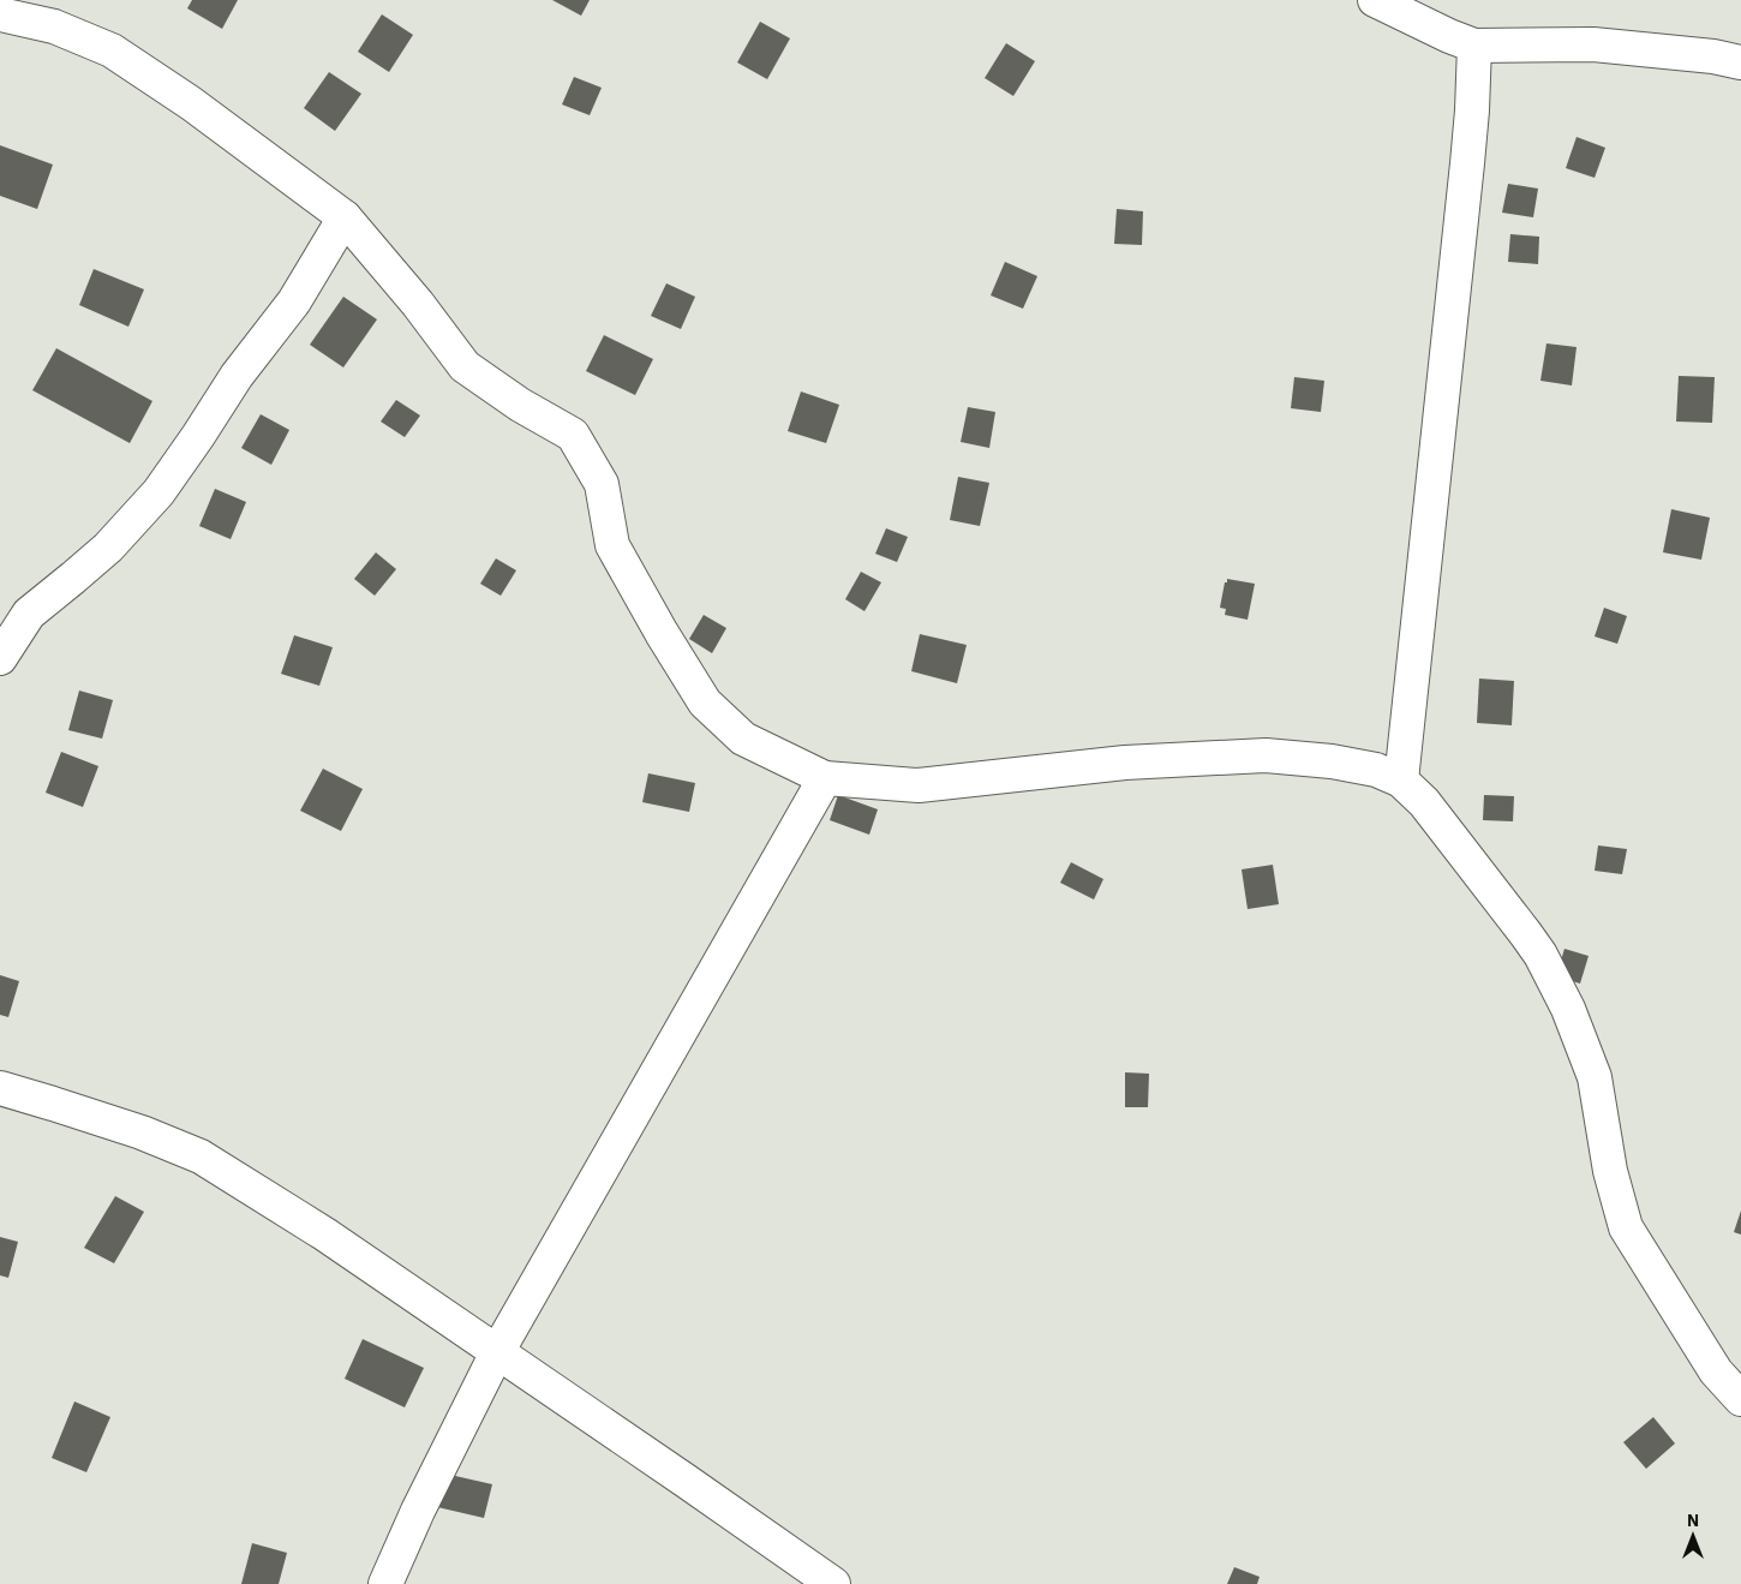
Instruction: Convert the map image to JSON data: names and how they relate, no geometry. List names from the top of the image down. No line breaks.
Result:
{"north":"top"}
